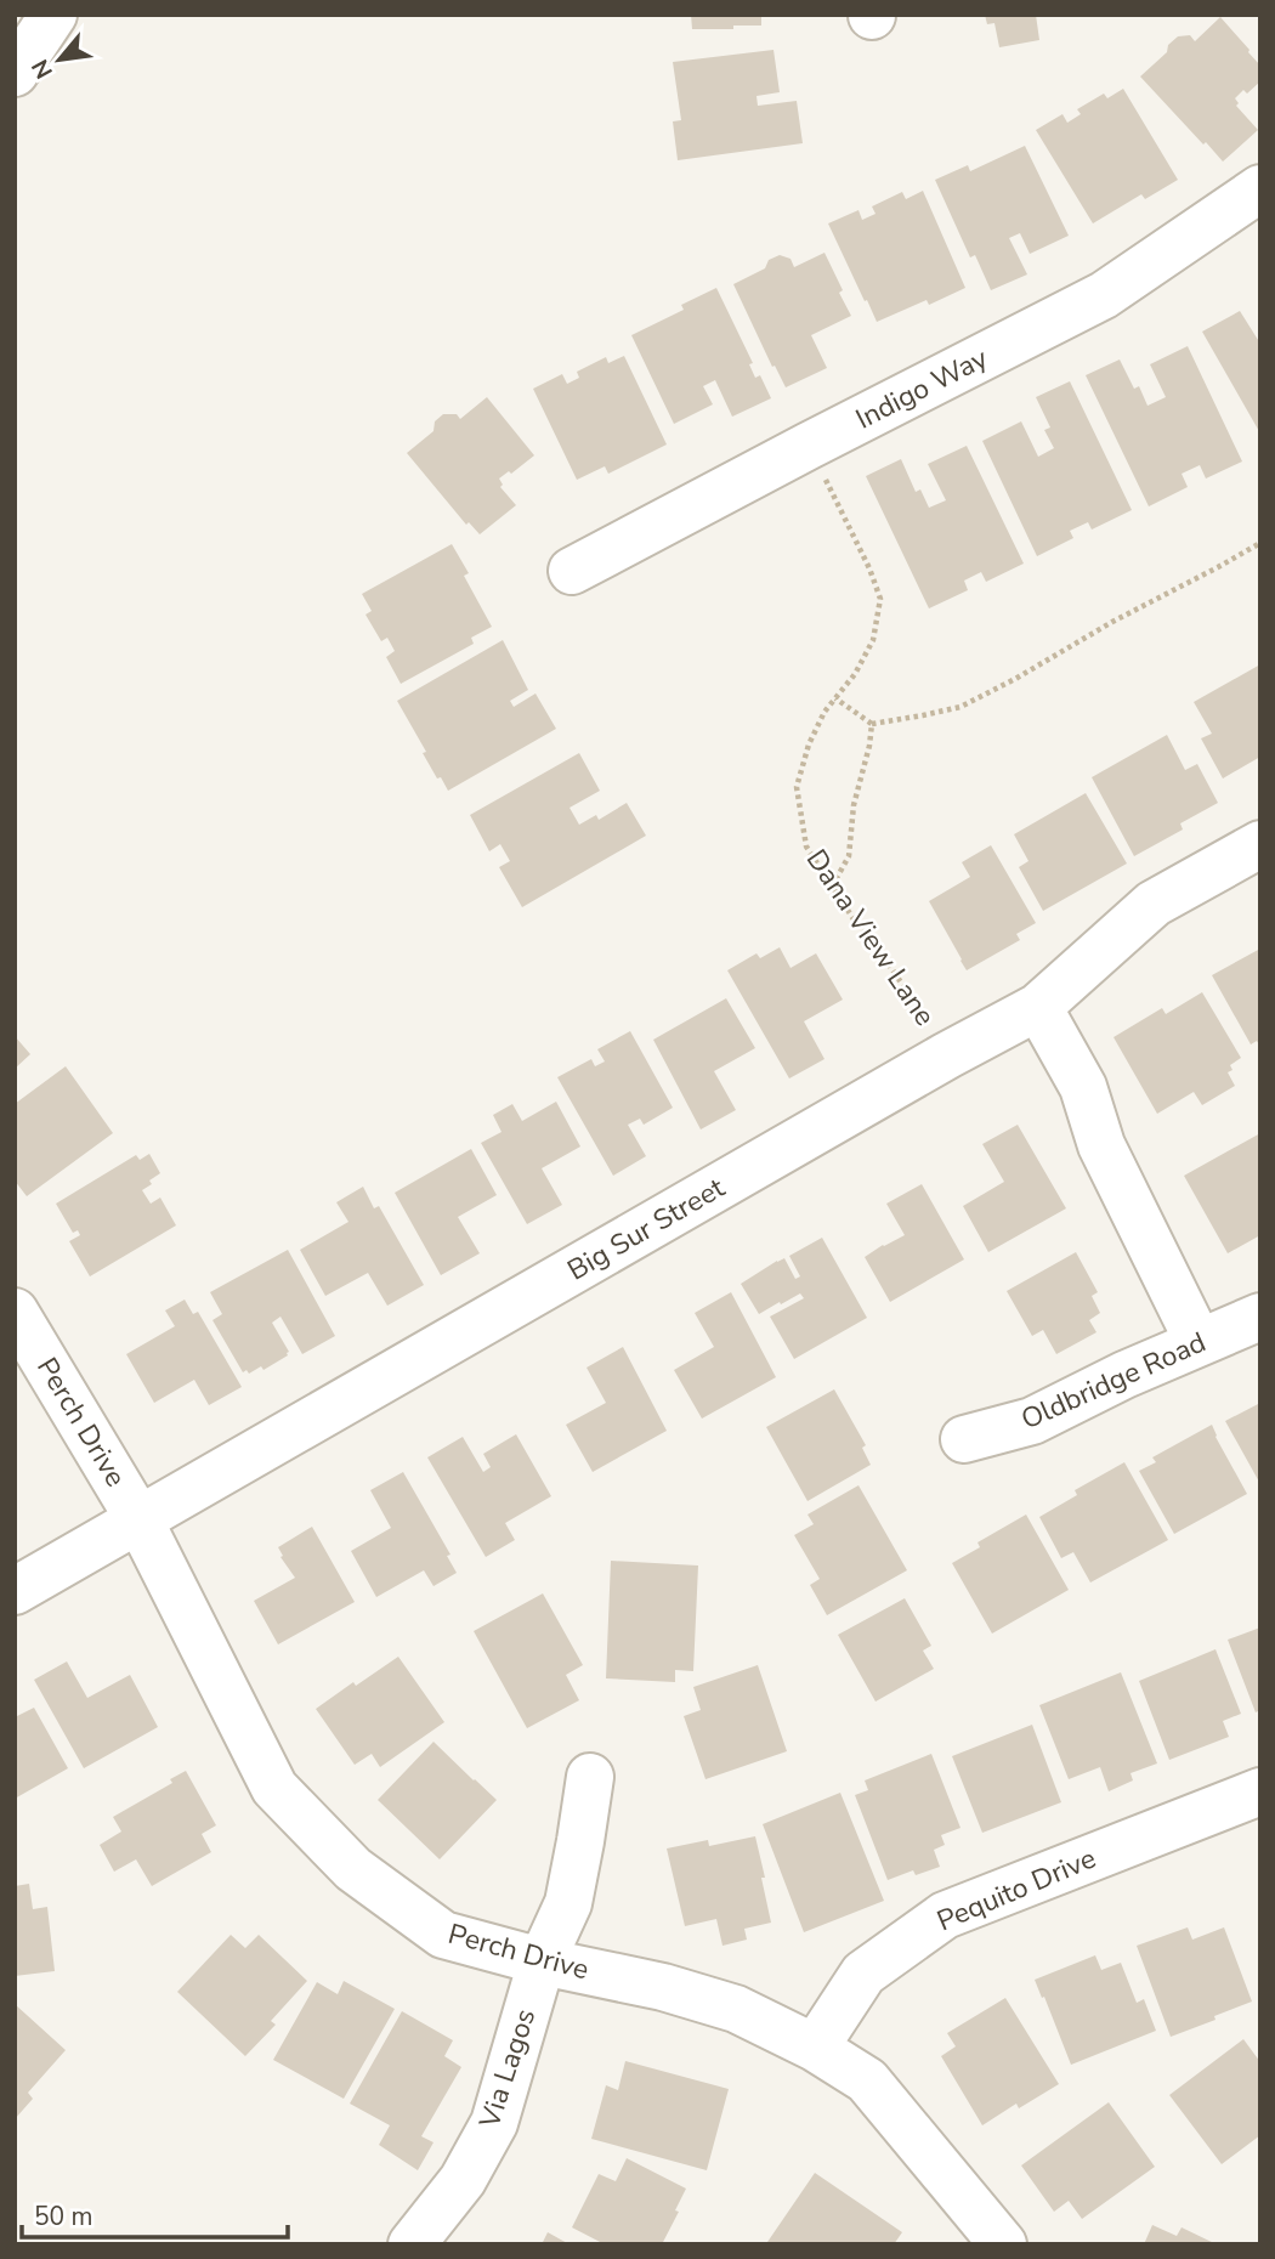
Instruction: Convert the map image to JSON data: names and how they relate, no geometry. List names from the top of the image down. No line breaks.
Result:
{"streets":{"street":["Indigo Way","Big Sur Street","Oldbridge Road","Perch Drive","Pequito Drive","Via Lagos"],"path":["Dana View Lane"]},"crossings":[["Indigo Way","Dana View Lane"],["Dana View Lane","Big Sur Street"],["Big Sur Street","Perch Drive"],["Perch Drive","Pequito Drive"],["Perch Drive","Via Lagos"]],"scale_bar":"50 m","north":"bottom left"}
